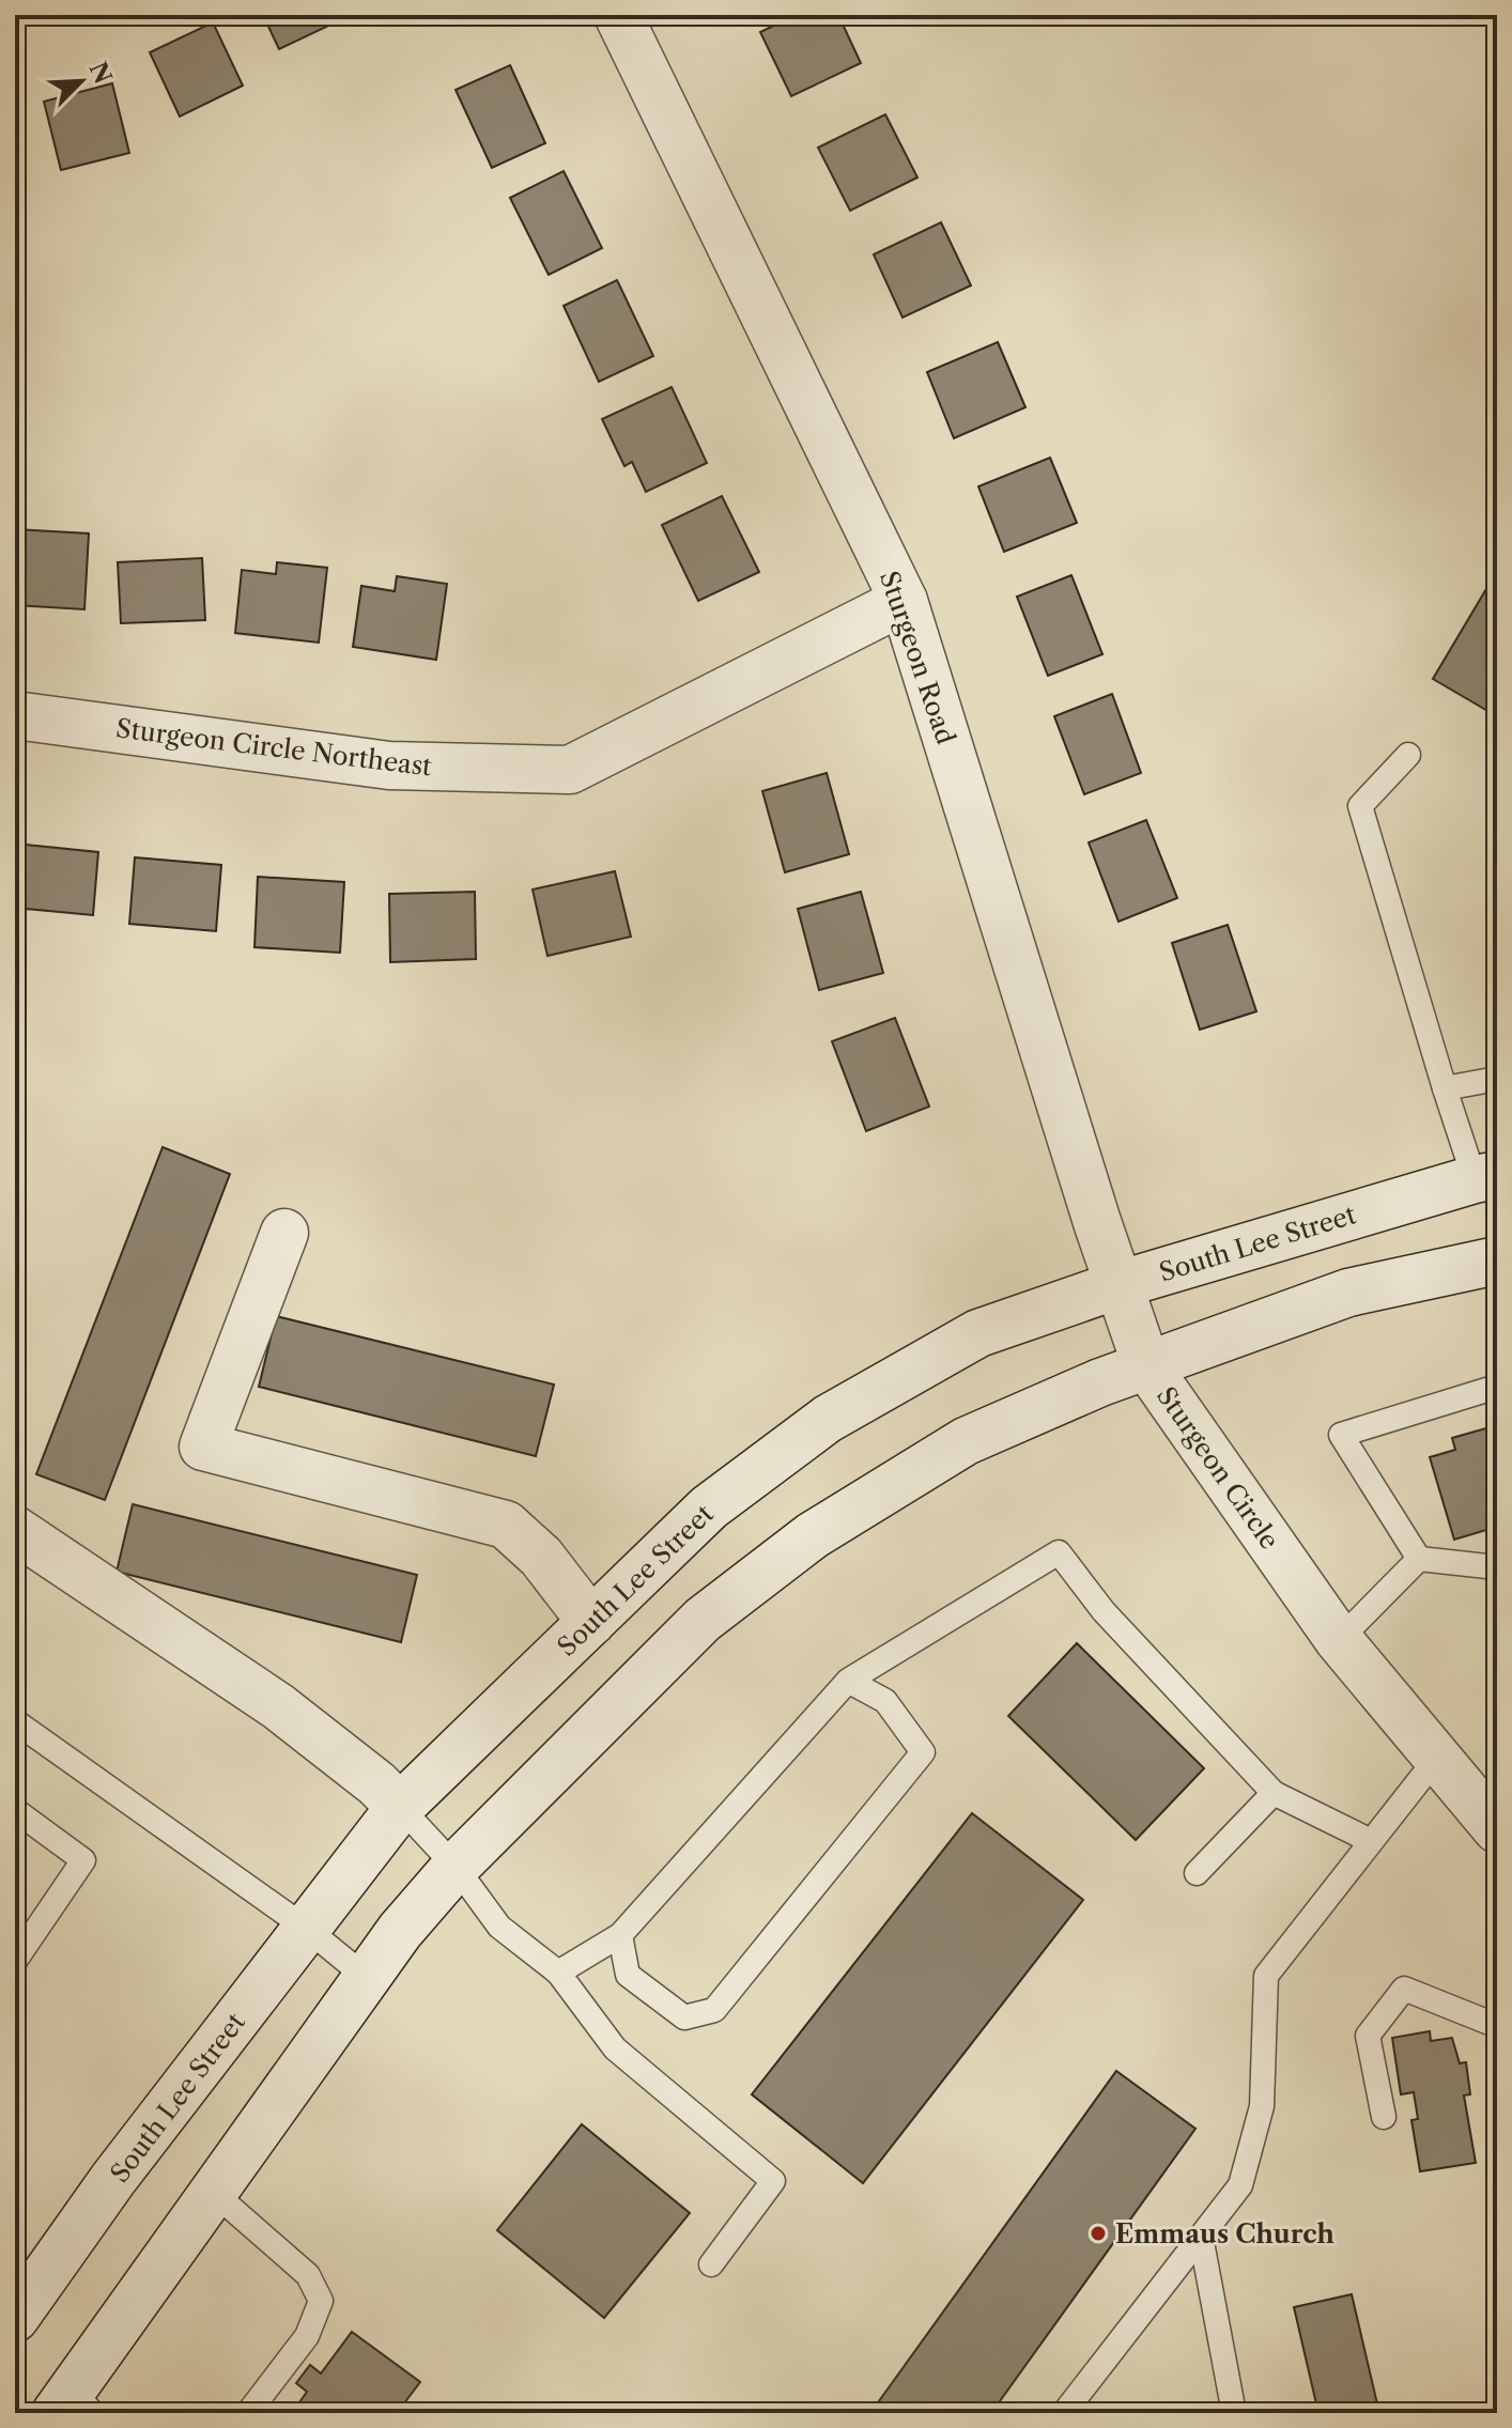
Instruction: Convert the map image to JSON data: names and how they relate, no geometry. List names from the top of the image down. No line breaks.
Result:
{"streets":{"street":["Sturgeon Road","Sturgeon Circle Northeast","South Lee Street","Sturgeon Circle"]},"crossings":[["Sturgeon Road","Sturgeon Circle Northeast"],["Sturgeon Road","South Lee Street"],["Sturgeon Road","Sturgeon Circle"],["South Lee Street","Sturgeon Circle"]],"places":["Emmaus Church"],"north":"top right"}
